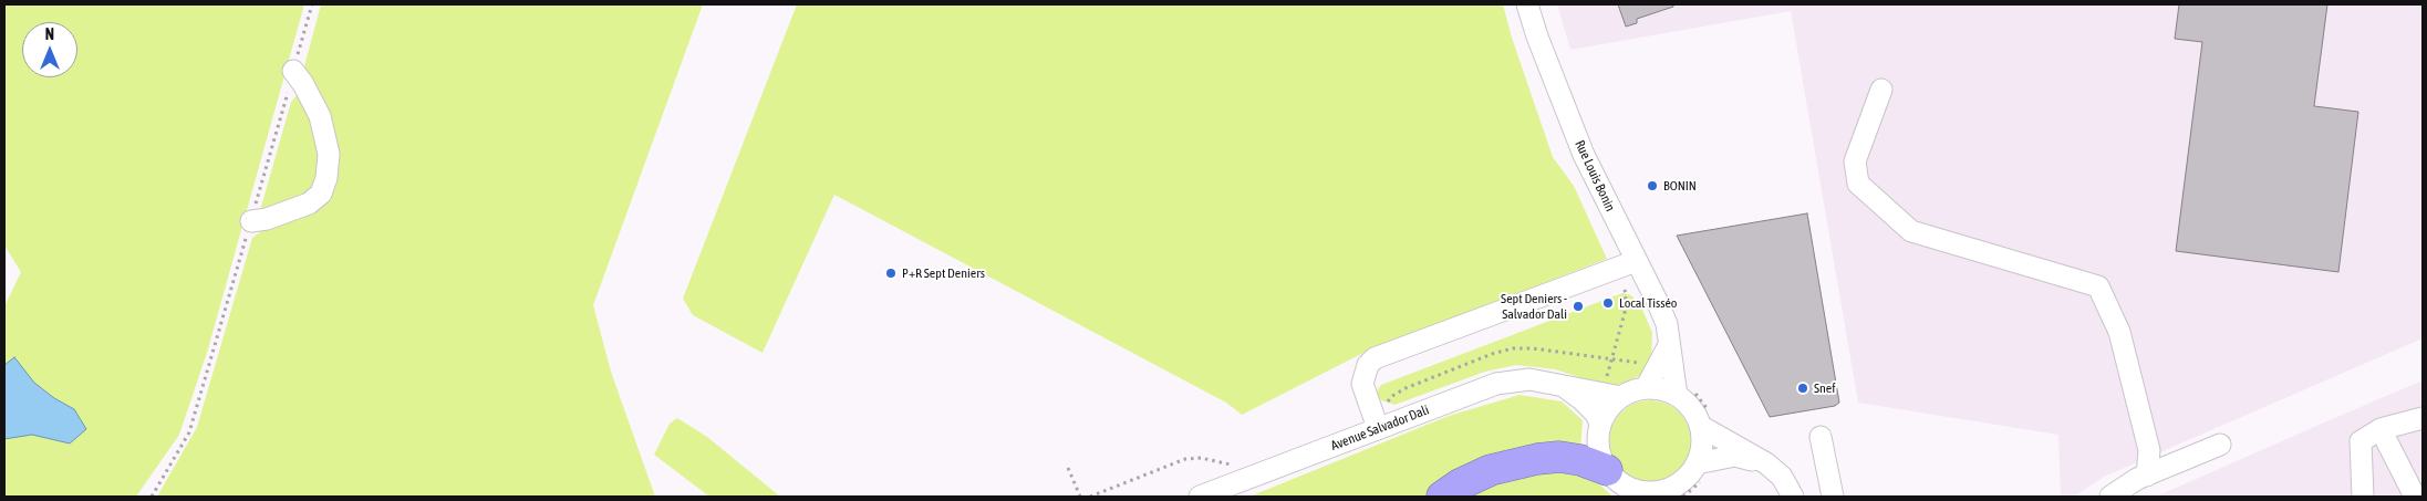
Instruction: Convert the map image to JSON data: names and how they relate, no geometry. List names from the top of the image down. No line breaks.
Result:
{"streets":{"street":["Rue Louis Bonin","Avenue Salvador Dali"]},"crossings":[["Rue Louis Bonin","Avenue Salvador Dali"]],"places":["BONIN","P+R Sept Deniers","Local Tisséo","Sept Deniers - Salvador Dali","Snef"],"north":"top"}
